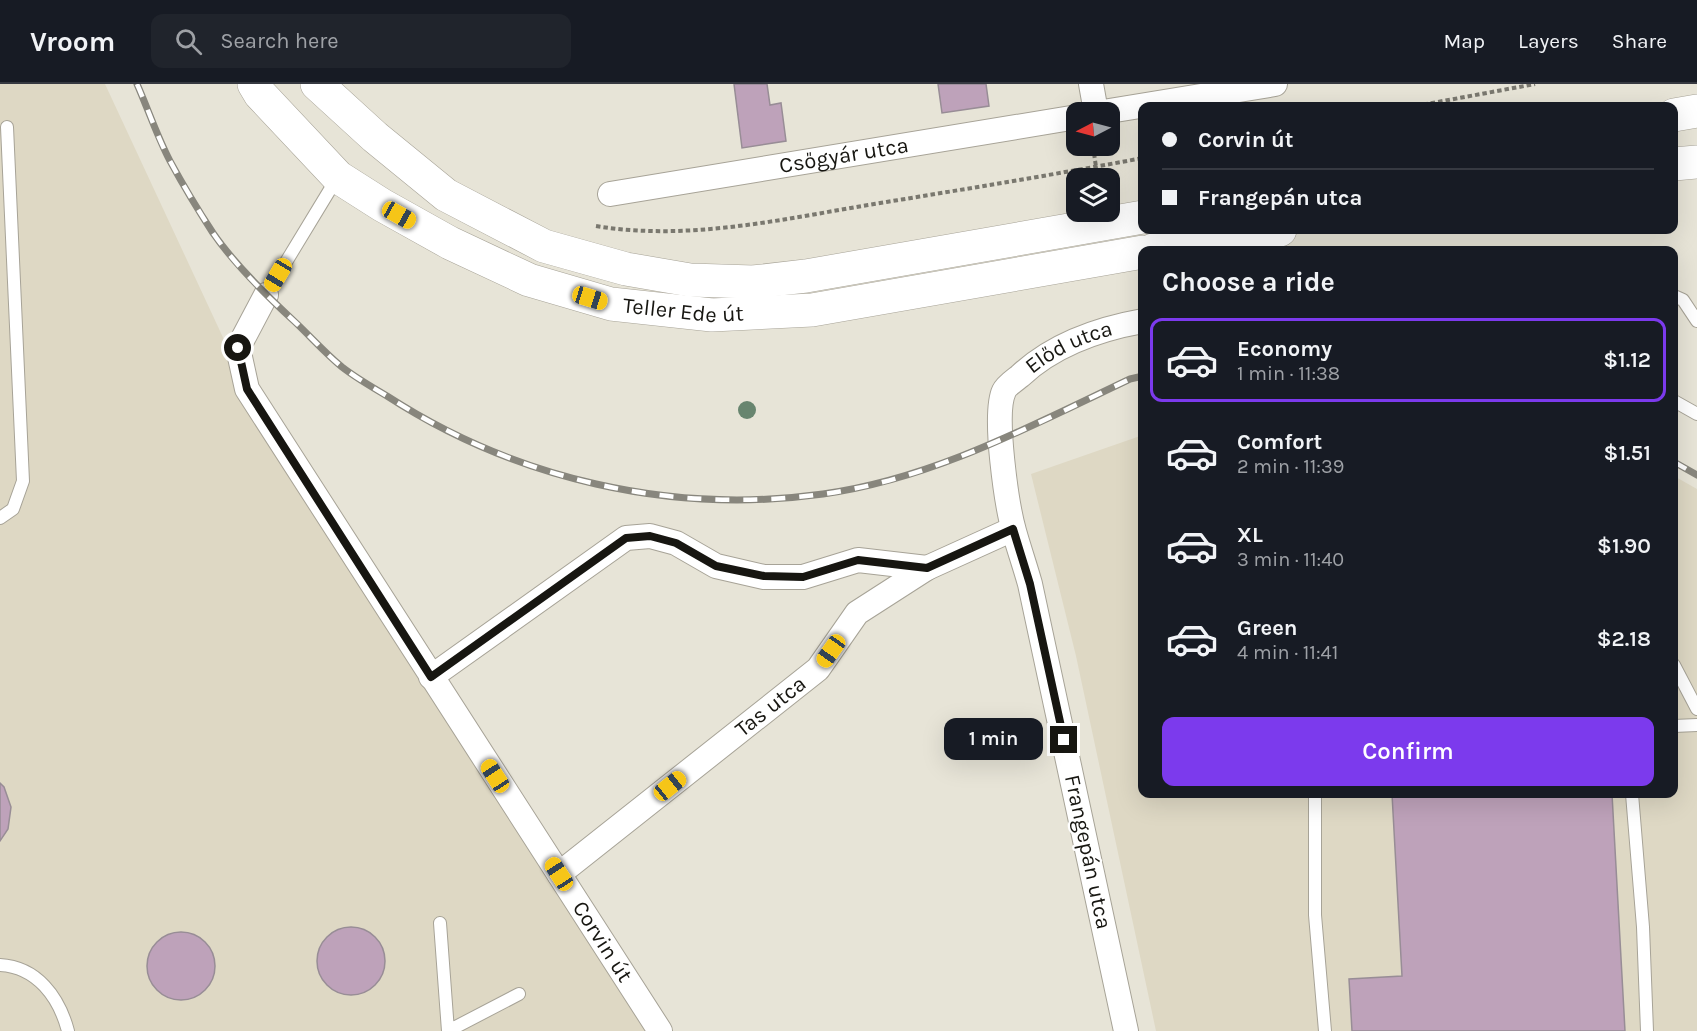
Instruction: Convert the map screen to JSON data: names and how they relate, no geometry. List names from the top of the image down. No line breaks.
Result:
{"streets":{"main road":["Teller Ede út"],"street":["Csőgyár utca","Előd utca","Tas utca","Frangepán utca","Corvin út"]},"crossings":[["Teller Ede út","Corvin út"],["Előd utca","Frangepán utca"],["Tas utca","Frangepán utca"],["Tas utca","Corvin út"]],"north":"left","page":{"header":"Vroom","search":"Search here","nav":["Map","Layers","Share"],"banner":["Corvin út","Frangepán utca"],"heading":"Choose a ride","list":[{"name":"Economy","note":"1 min · 11:38","value":"$1.12"},{"name":"Comfort","note":"2 min · 11:39","value":"$1.51"},{"name":"XL","note":"3 min · 11:40","value":"$1.90"},{"name":"Green","note":"4 min · 11:41","value":"$2.18"}],"buttons":"Confirm","bubble":"1 min"}}
